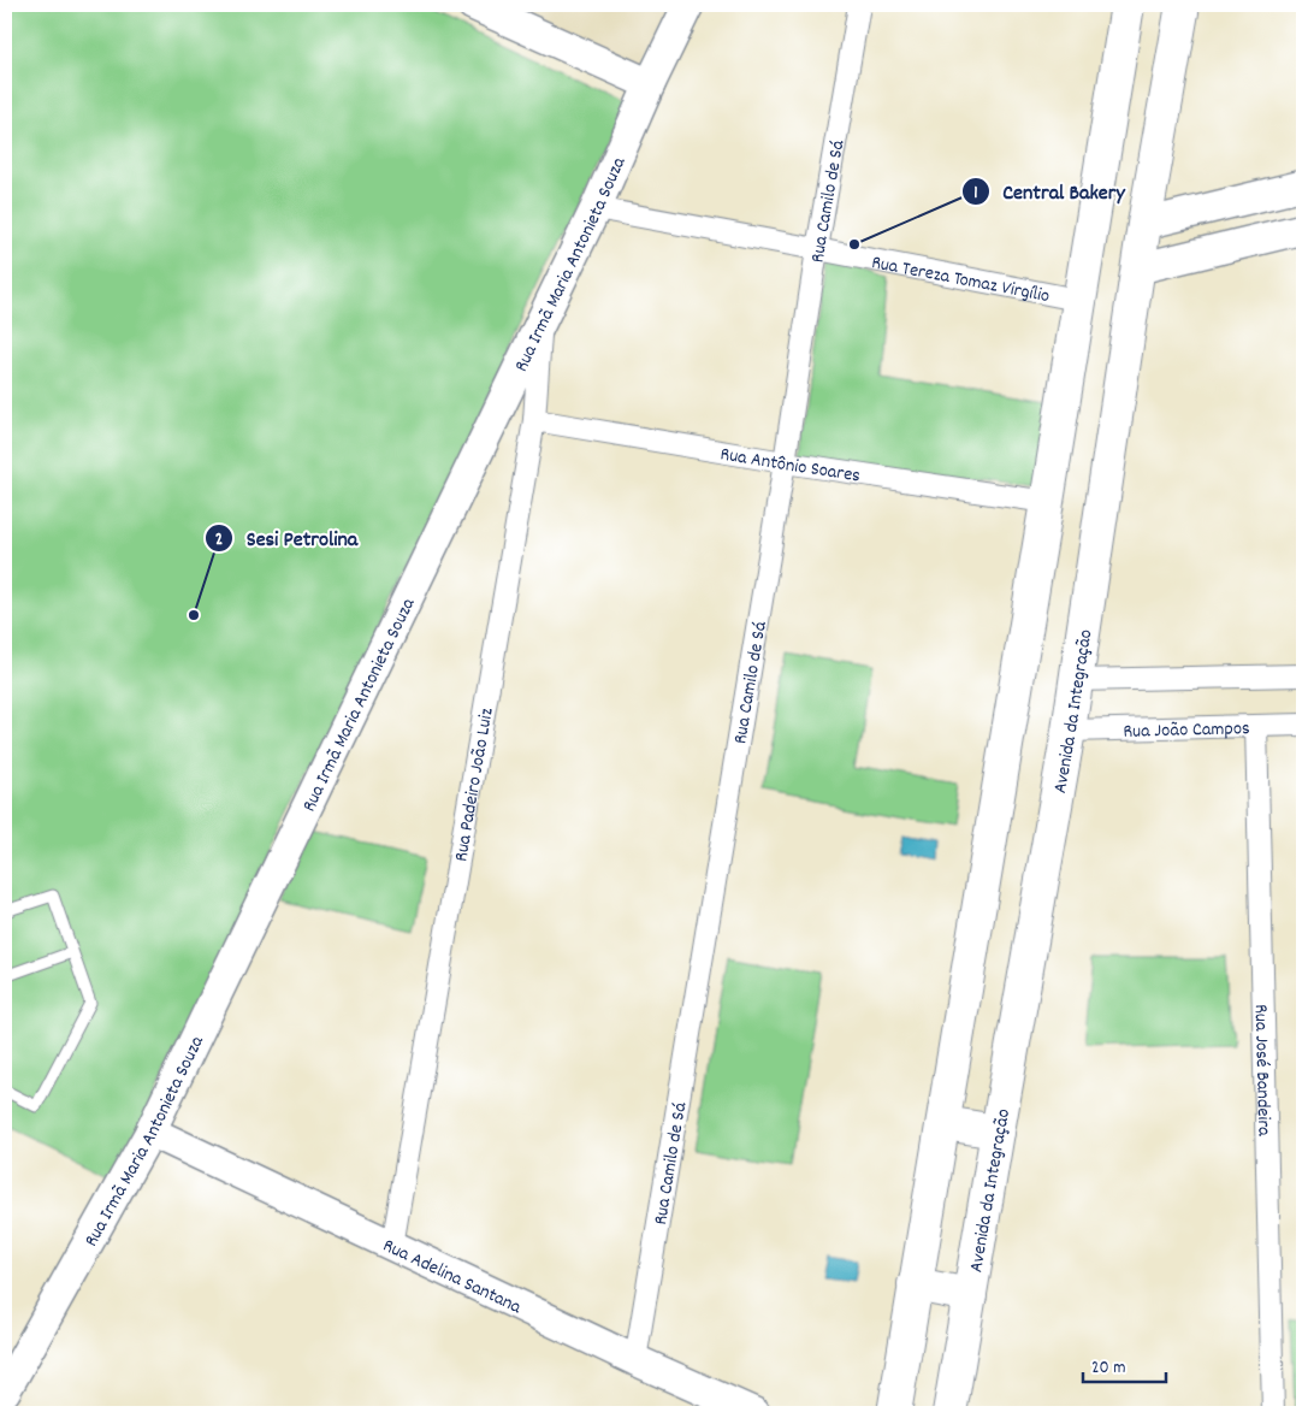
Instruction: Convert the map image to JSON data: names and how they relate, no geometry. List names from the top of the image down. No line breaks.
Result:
{"streets":{"main road":["Avenida da Integração"],"street":["Rua Camilo de Sá","Rua Irmã Maria Antonieta Souza","Rua Tereza Tomaz Virgílio","Rua Antônio Soares","Rua João Campos","Rua Padeiro João Luiz","Rua José Bandeira","Rua Adelina Santana"]},"crossings":[["Rua Camilo de Sá","Rua Tereza Tomaz Virgílio"],["Rua Camilo de Sá","Rua Antônio Soares"],["Rua Camilo de Sá","Rua Adelina Santana"],["Rua Irmã Maria Antonieta Souza","Rua Tereza Tomaz Virgílio"],["Rua Irmã Maria Antonieta Souza","Rua Padeiro João Luiz"],["Rua Irmã Maria Antonieta Souza","Rua Adelina Santana"],["Rua Antônio Soares","Rua Padeiro João Luiz"],["Avenida da Integração","Rua João Campos"],["Rua João Campos","Rua José Bandeira"],["Rua Padeiro João Luiz","Rua Adelina Santana"]],"places":["Central Bakery","Sesi Petrolina"],"scale_bar":"20 m"}
